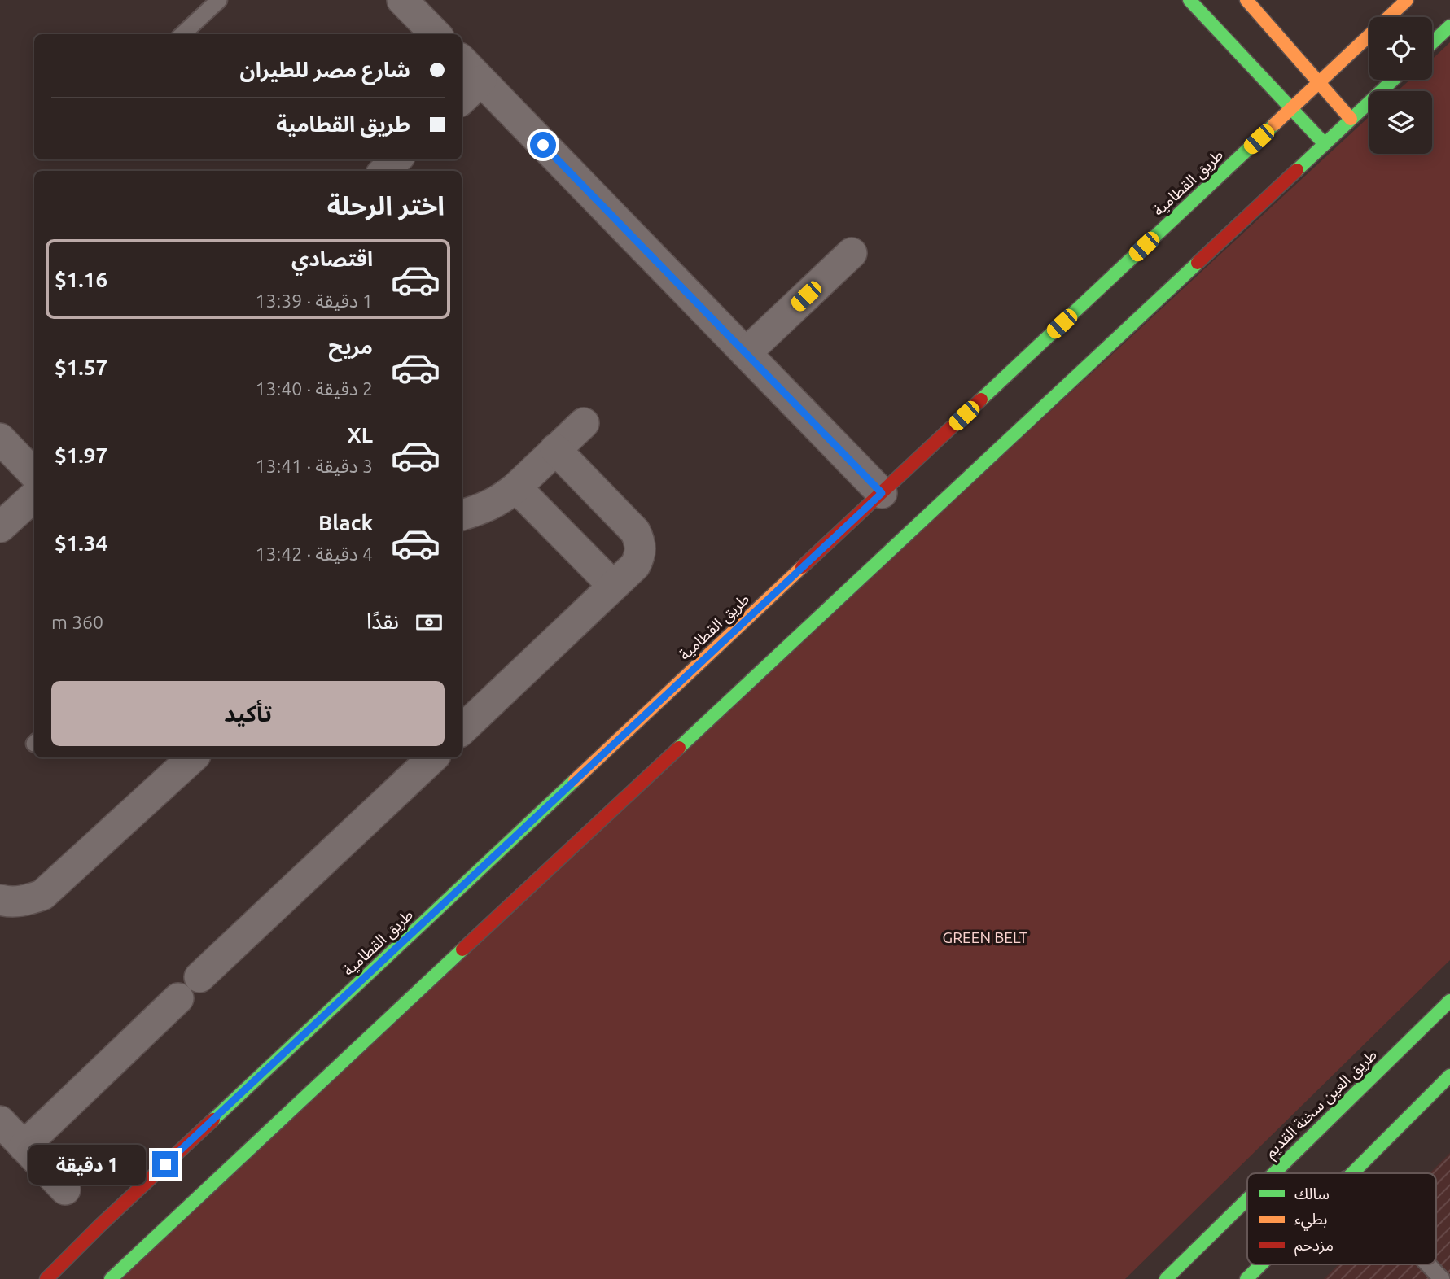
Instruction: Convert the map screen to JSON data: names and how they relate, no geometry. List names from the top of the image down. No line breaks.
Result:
{"streets":{"street":["طريق القطامية","طريق العين سخنة القديم"]},"parks":["GREEN BELT"],"legend":["سالك","بطيء","مزدحم"],"page":{"banner":["شارع مصر للطيران","طريق القطامية"],"heading":"اختر الرحلة","list":[{"name":"اقتصادي","note":"1 دقيقة · 13:39","value":"$1.16"},{"name":"مريح","note":"2 دقيقة · 13:40","value":"$1.57"},{"name":"XL","note":"3 دقيقة · 13:41","value":"$1.97"},{"name":"Black","note":"4 دقيقة · 13:42","value":"$1.34"}],"pay":["نقدًا","360 m"],"buttons":"تأكيد","bubble":"1 دقيقة"}}
